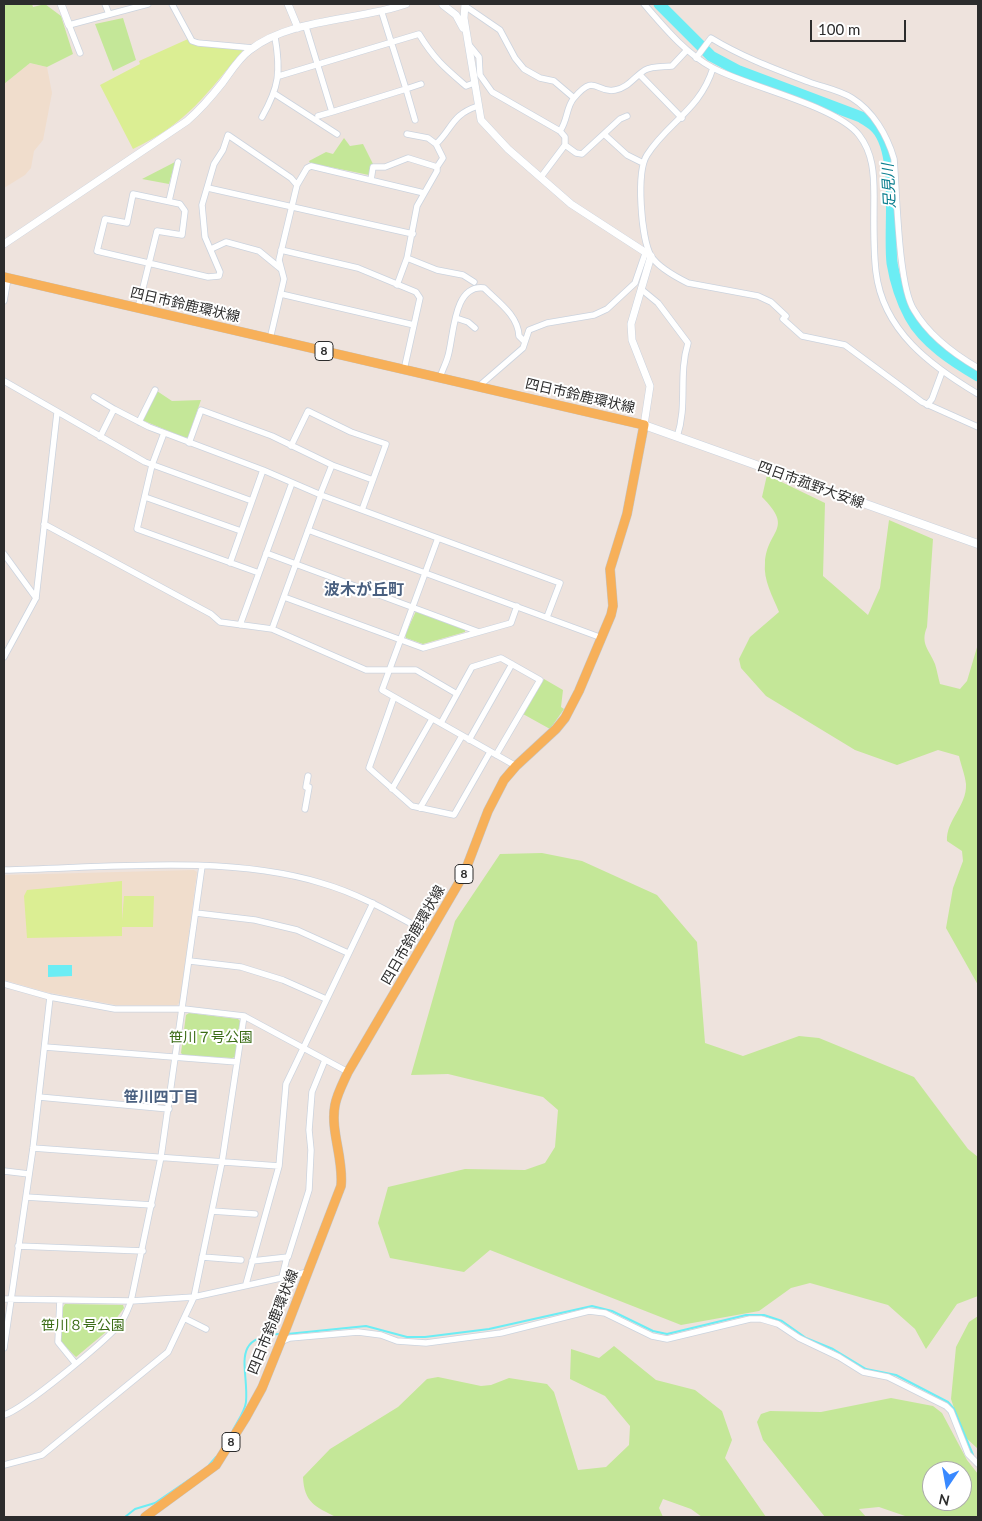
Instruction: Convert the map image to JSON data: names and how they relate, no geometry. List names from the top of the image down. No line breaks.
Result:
{"streets":{"main road":["四日市鈴鹿環状線","8","四日市菰野大安線"]},"crossings":[["四日市鈴鹿環状線","四日市菰野大安線"]],"districts":["波木が丘町","笹川四丁目"],"water":["足見川"],"parks":["笹川７号公園","笹川８号公園"],"scale_bar":"100 m","north":"bottom"}
